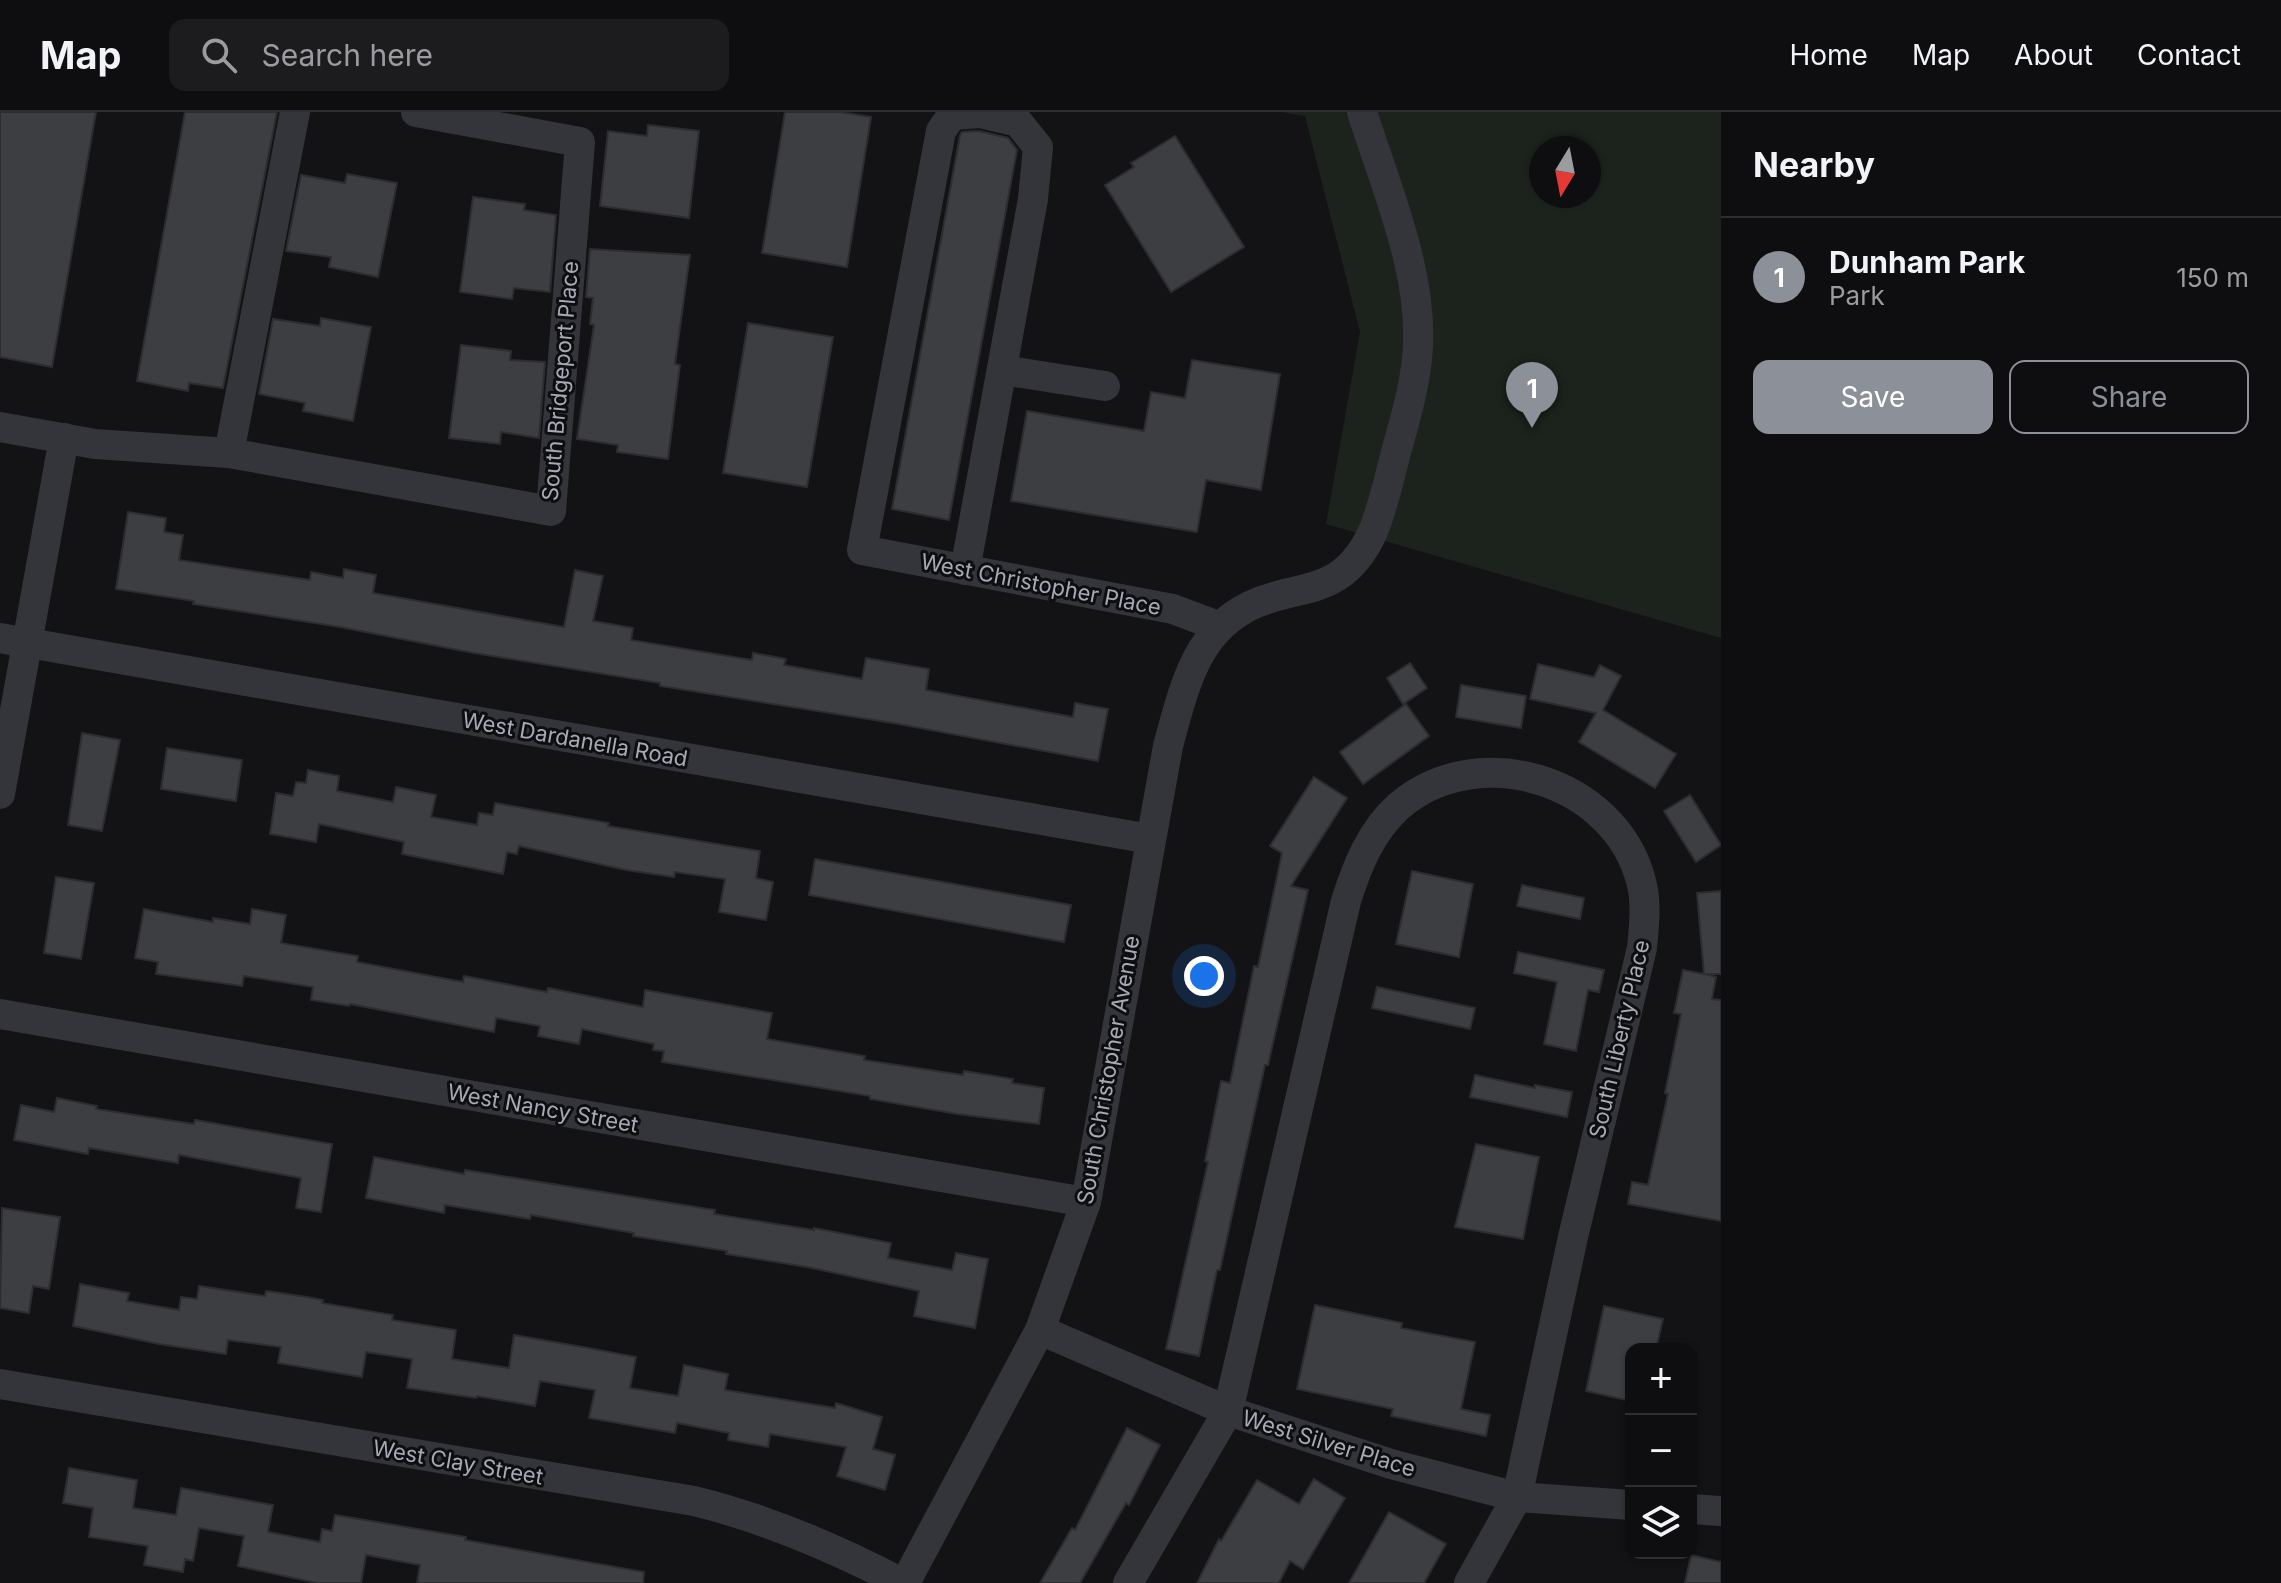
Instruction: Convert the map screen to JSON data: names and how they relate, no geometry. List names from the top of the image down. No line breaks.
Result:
{"streets":{"street":["South Bridgeport Place","West Christopher Place","West Dardanella Road","South Liberty Place","South Christopher Avenue","West Nancy Street","West Silver Place","West Clay Street"]},"crossings":[["West Christopher Place","South Christopher Avenue"],["West Dardanella Road","South Christopher Avenue"],["South Liberty Place","West Silver Place"],["South Christopher Avenue","West Nancy Street"],["South Christopher Avenue","West Silver Place"],["South Christopher Avenue","West Clay Street"]],"north":"bottom","page":{"header":"Map","search":"Search here","nav":["Home","Map","About","Contact"],"heading":"Nearby","list":[{"mark":"1","name":"Dunham Park","note":"Park","value":"150 m"}],"buttons":["Save","Share"],"pins":"1","map_buttons":["+","−"]}}
